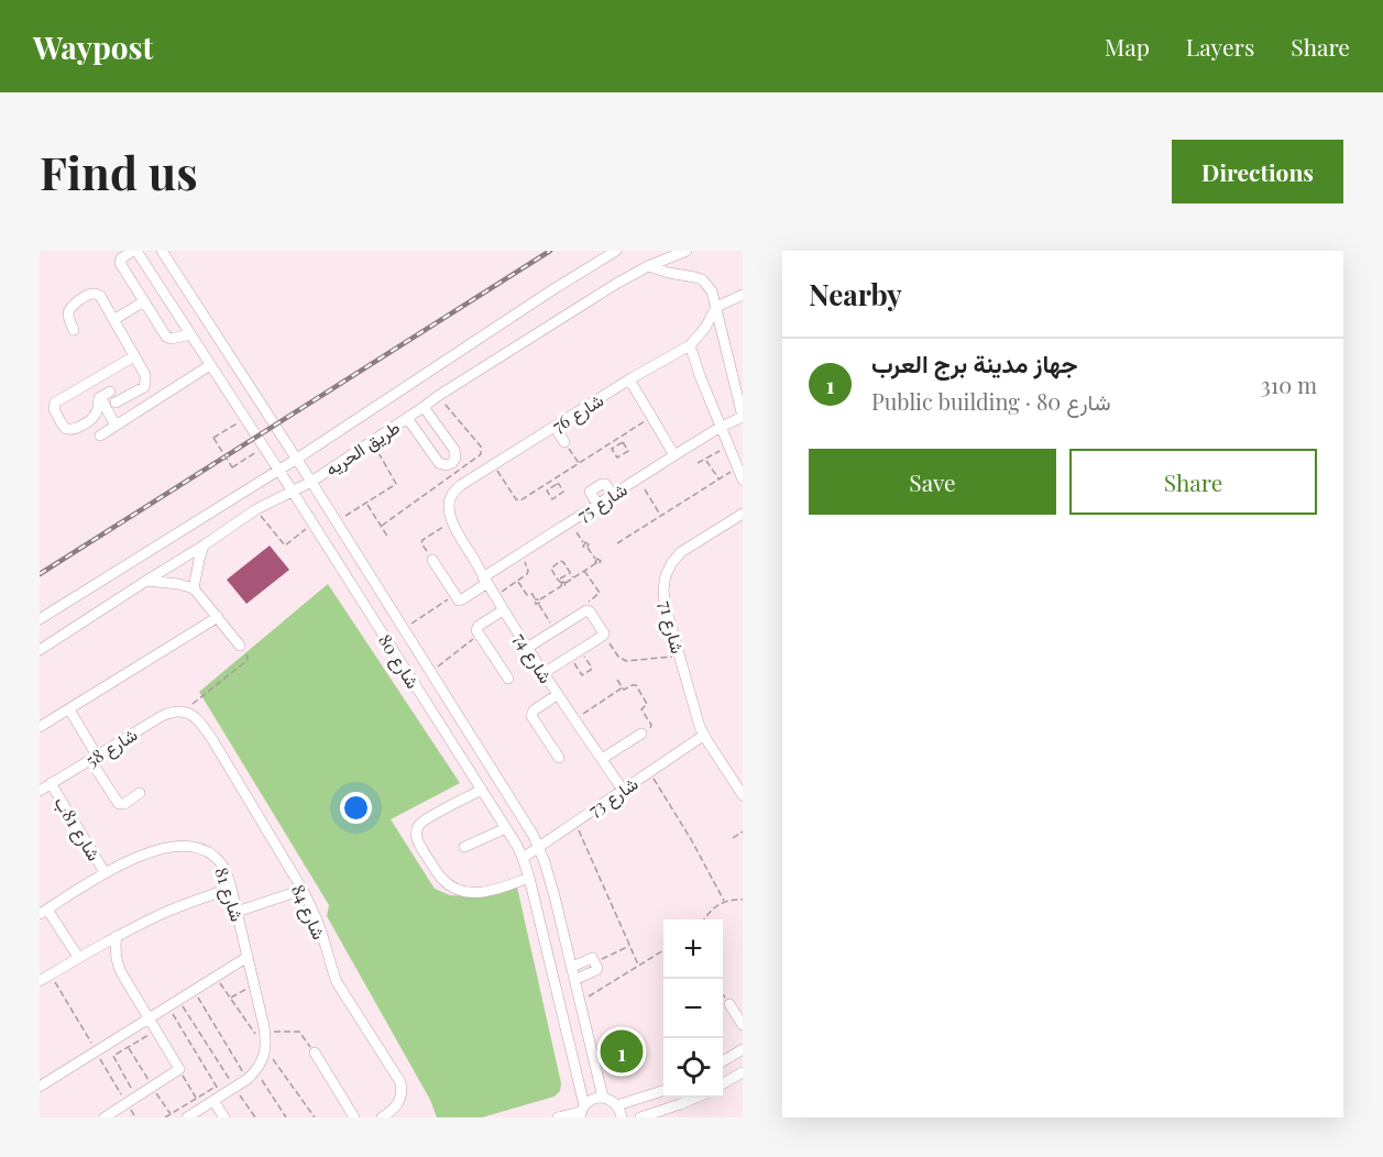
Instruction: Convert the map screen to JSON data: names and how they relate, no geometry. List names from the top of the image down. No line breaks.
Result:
{"streets":{"street":["شارع 76","طريق الحريه","شارع 75","شارع 71","شارع 74","شارع 80","شارع 58","شارع 73","شارع 81ب","شارع 81","شارع 84"]},"crossings":[["شارع 76","شارع 74"],["طريق الحريه","شارع 80"],["شارع 75","شارع 74"],["شارع 71","شارع 73"],["شارع 74","شارع 73"],["شارع 80","شارع 73"],["شارع 58","شارع 81ب"],["شارع 58","شارع 84"],["شارع 81ب","شارع 81"]],"page":{"header":"Waypost","nav":["Map","Layers","Share"],"buttons":["Directions",["Save","Share"]],"title":"Find us","heading":"Nearby","list":[{"mark":"1","name":"جهاز مدينة برج العرب","note":"Public building · شارع 80","value":"310 m"}],"map_buttons":["+","−"],"pins":"1"}}
